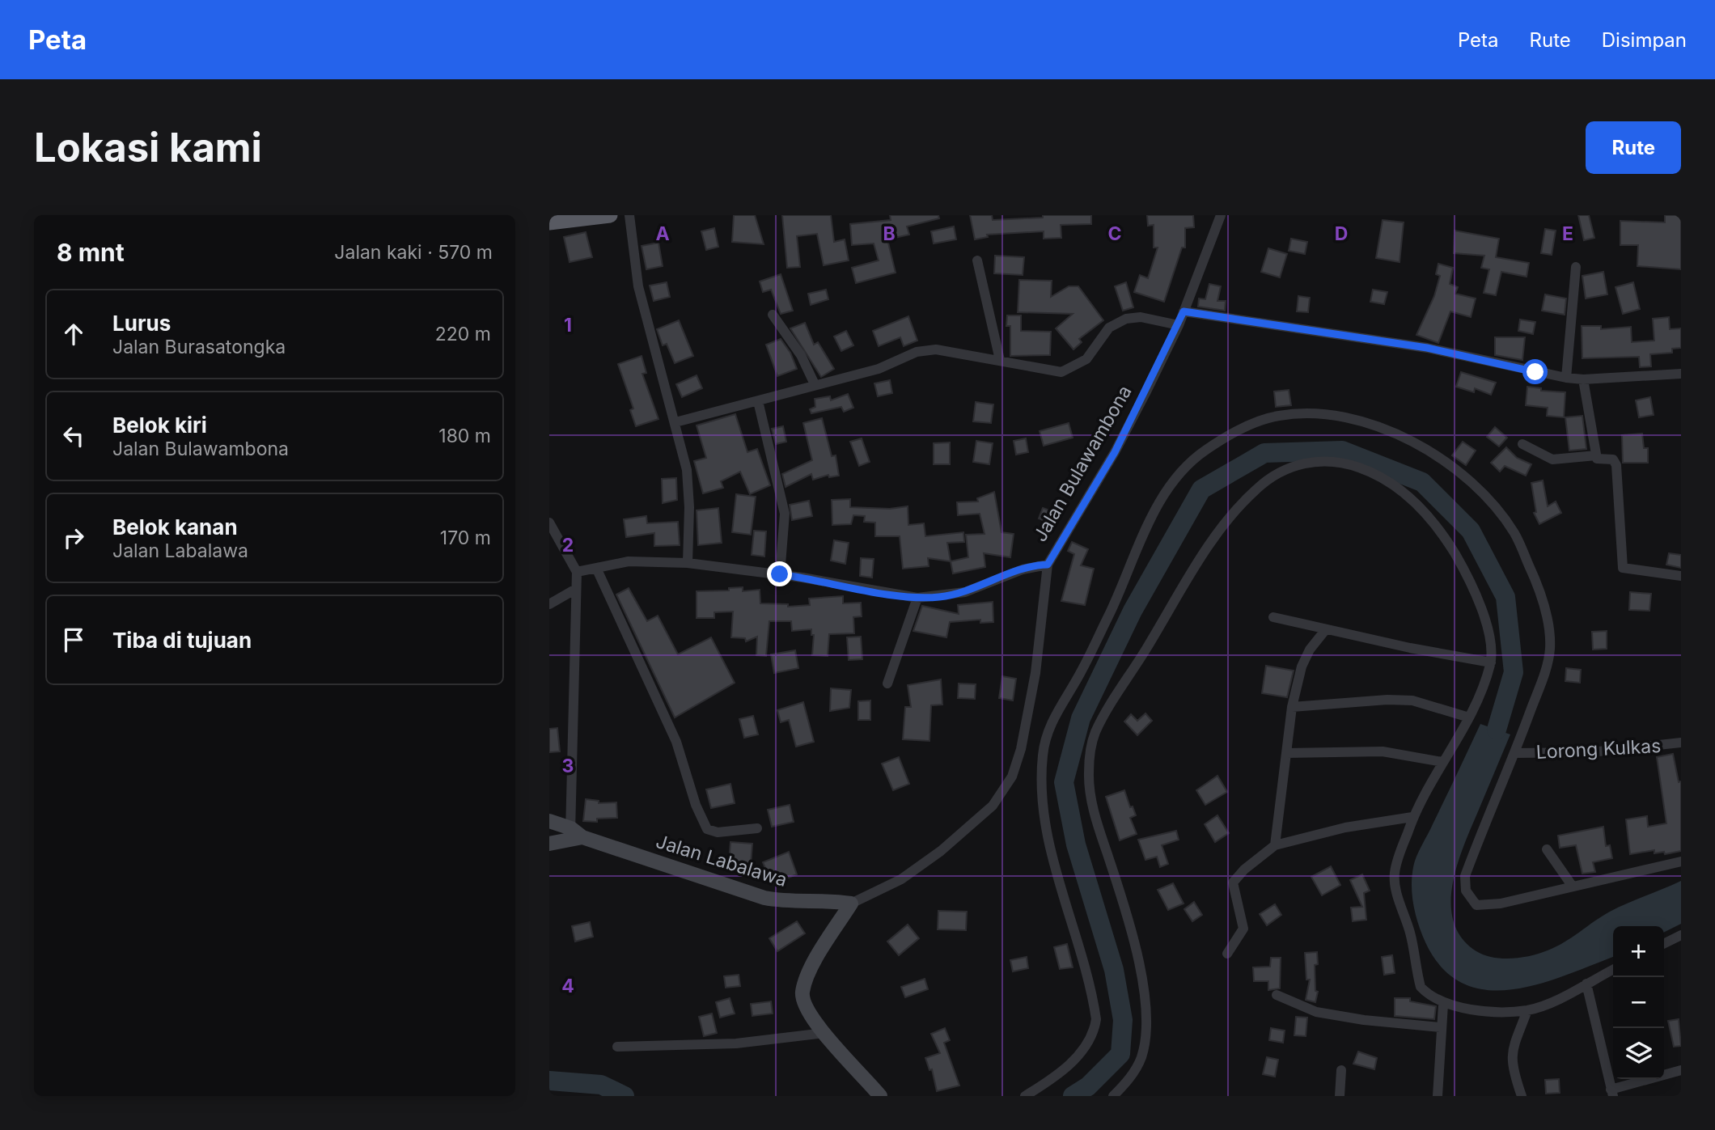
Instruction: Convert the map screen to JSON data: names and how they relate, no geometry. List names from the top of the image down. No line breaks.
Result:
{"streets":{"main road":["Jalan Labalawa"],"street":["Jalan Bulawambona","Lorong Kulkas"]},"crossings":[["Jalan Bulawambona","Jalan Labalawa"]],"page":{"header":"Peta","nav":["Peta","Rute","Disimpan"],"buttons":"Rute","title":"Lokasi kami","heading":["8 mnt","Jalan kaki · 570 m"],"list":[["Lurus","Jalan Burasatongka","220 m"],["Belok kiri","Jalan Bulawambona","180 m"],["Belok kanan","Jalan Labalawa","170 m"],"Tiba di tujuan"],"map_buttons":["+","−"]},"grid":{"columns":["A","B","C","D","E"],"rows":["1","2","3","4"]}}
